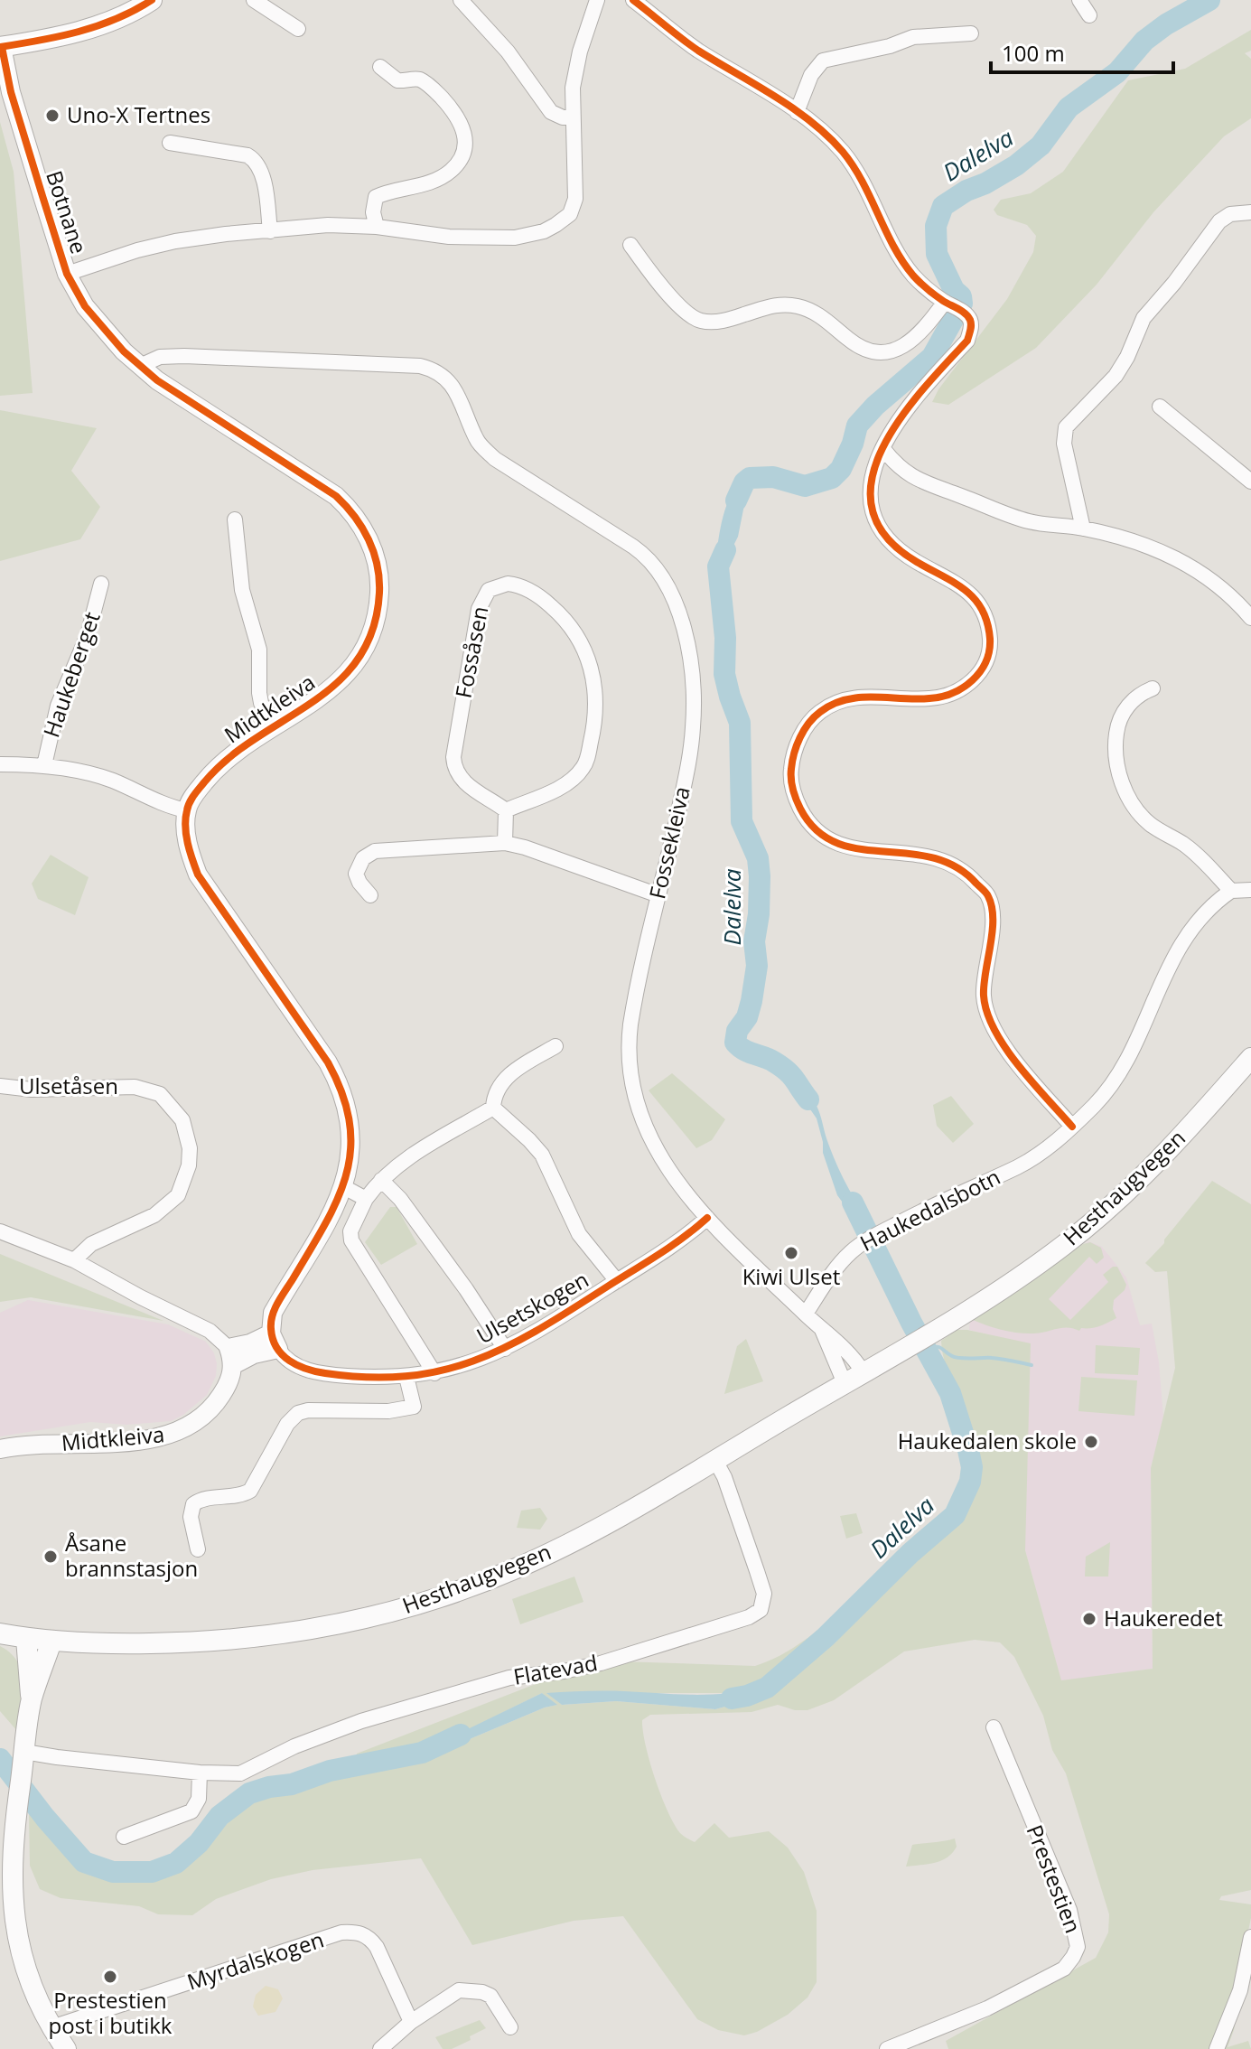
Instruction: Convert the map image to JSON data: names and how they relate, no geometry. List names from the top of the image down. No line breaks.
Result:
{"streets":{"main road":["Hesthaugvegen"],"street":["Botnane","Fossåsen","Haukeberget","Midtkleiva","Fossekleiva","Ulsetåsen","Haukedalsbotn","Ulsetskogen","Flatevad","Prestestien","Myrdalskogen"]},"crossings":[["Botnane","Midtkleiva"],["Botnane","Fossekleiva"],["Haukeberget","Midtkleiva"],["Midtkleiva","Fossekleiva"],["Fossekleiva","Hesthaugvegen"],["Fossekleiva","Haukedalsbotn"],["Fossekleiva","Ulsetskogen"],["Hesthaugvegen","Flatevad"]],"water":["Dalelva"],"places":["Uno-X Tertnes","Kiwi Ulset","Haukedalen skole","Åsane brannstasjon","Haukeredet","Prestestien post i butikk"],"scale_bar":"100 m"}
